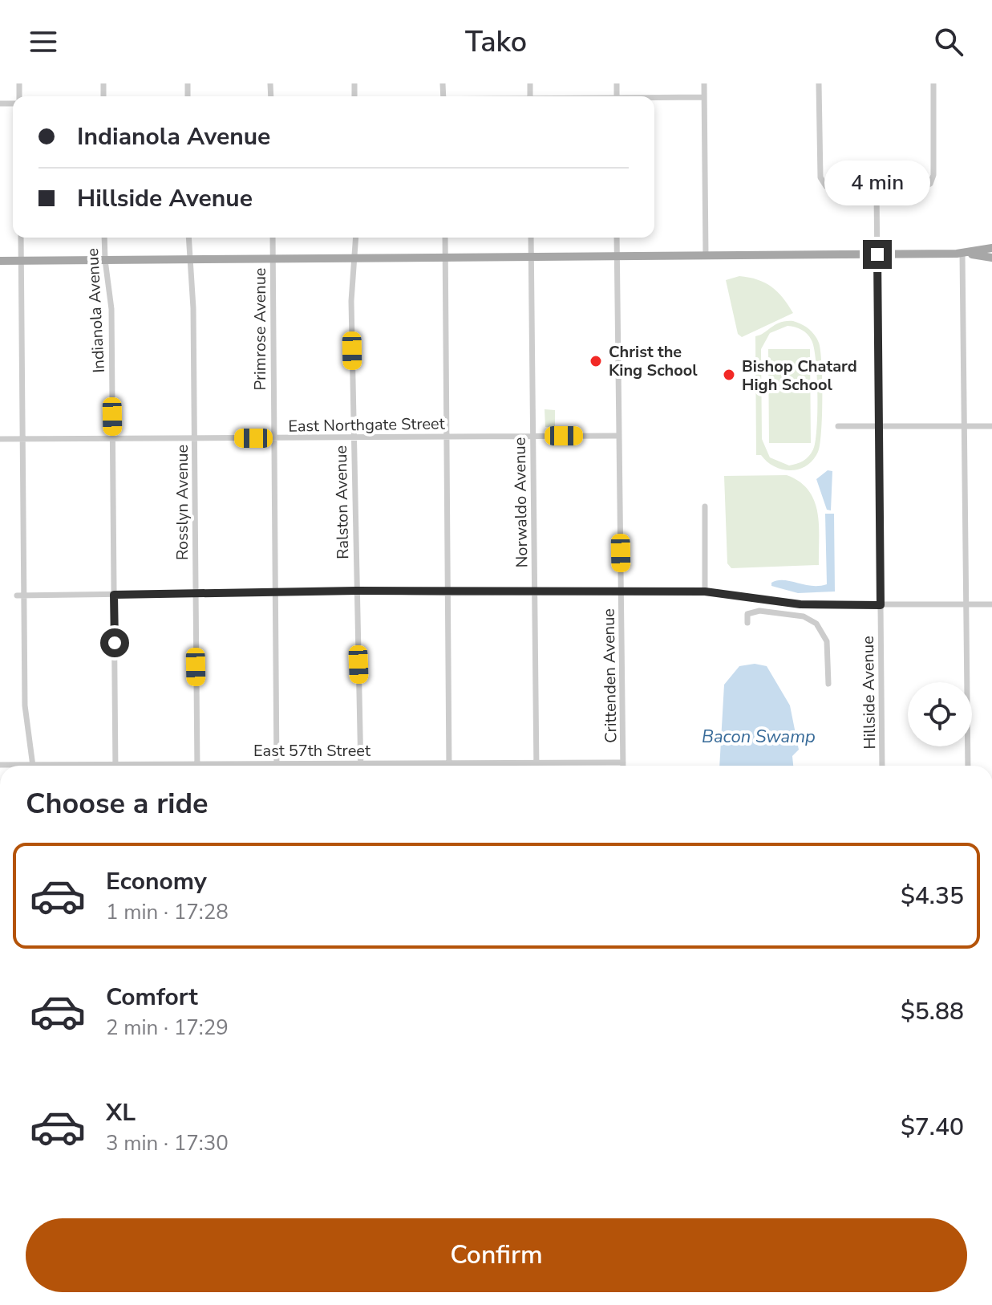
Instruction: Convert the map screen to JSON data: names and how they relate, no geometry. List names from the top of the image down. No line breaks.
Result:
{"streets":{"street":["Indianola Avenue","Primrose Avenue","East Northgate Street","Rosslyn Avenue","Ralston Avenue","Norwaldo Avenue","Crittenden Avenue","Hillside Avenue","East 57th Street"]},"crossings":[["Indianola Avenue","East Northgate Street"],["Indianola Avenue","East 57th Street"],["Primrose Avenue","East Northgate Street"],["Primrose Avenue","East 57th Street"],["East Northgate Street","Rosslyn Avenue"],["East Northgate Street","Ralston Avenue"],["East Northgate Street","Norwaldo Avenue"],["East Northgate Street","Crittenden Avenue"],["Rosslyn Avenue","East 57th Street"],["Ralston Avenue","East 57th Street"],["Norwaldo Avenue","East 57th Street"],["Crittenden Avenue","East 57th Street"]],"water":["Bacon Swamp"],"places":["Christ the King School","Bishop Chatard High School"],"page":{"header":"Tako","banner":["Indianola Avenue","Hillside Avenue"],"bubble":"4 min","heading":"Choose a ride","list":[{"name":"Economy","note":"1 min · 17:28","value":"$4.35"},{"name":"Comfort","note":"2 min · 17:29","value":"$5.88"},{"name":"XL","note":"3 min · 17:30","value":"$7.40"}],"buttons":"Confirm"}}
